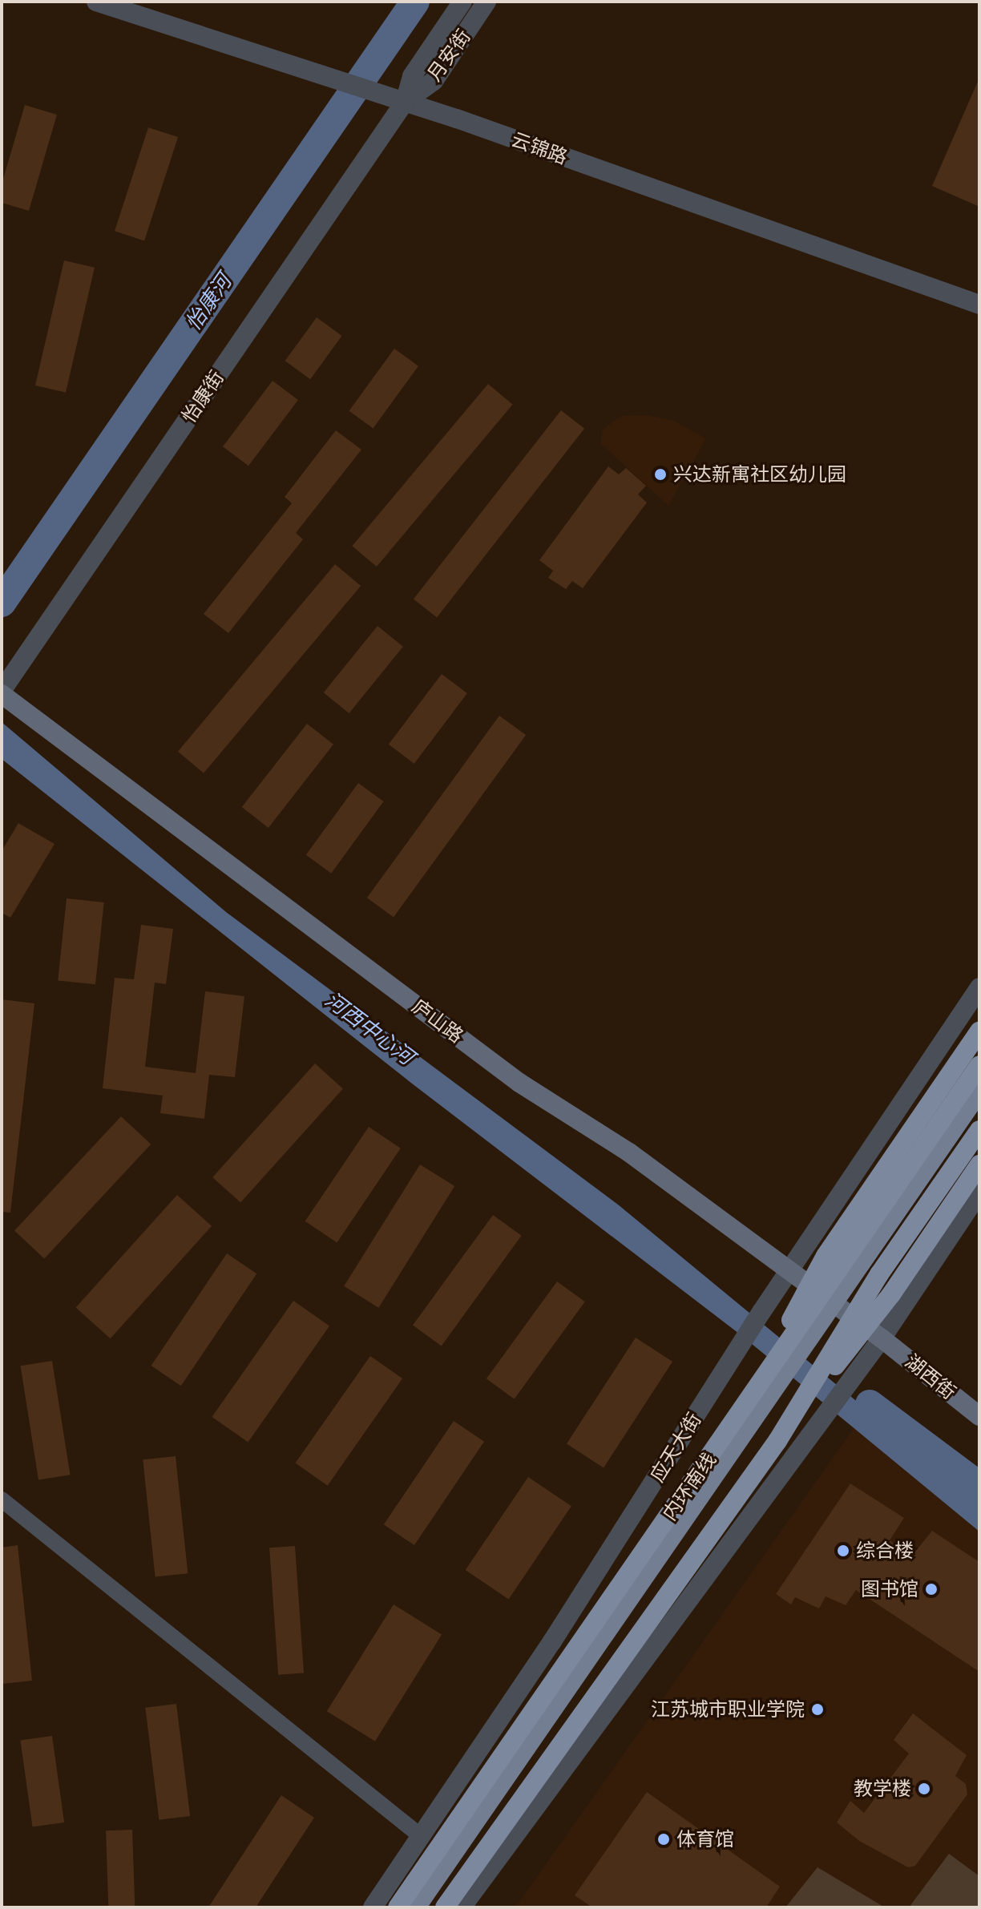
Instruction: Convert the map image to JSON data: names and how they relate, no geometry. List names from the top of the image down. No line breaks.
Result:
{"streets":{"highway":["内环南线"],"main road":["庐山路","湖西街"],"street":["月安街","云锦路","怡康街","应天大街"]},"crossings":[["月安街","云锦路"],["月安街","怡康街"],["云锦路","怡康街"],["怡康街","庐山路"],["庐山路","湖西街"],["庐山路","应天大街"]],"water":["怡康河","河西中心河"],"places":["兴达新寓社区幼儿园","综合楼","图书馆","江苏城市职业学院","教学楼","体育馆"]}
